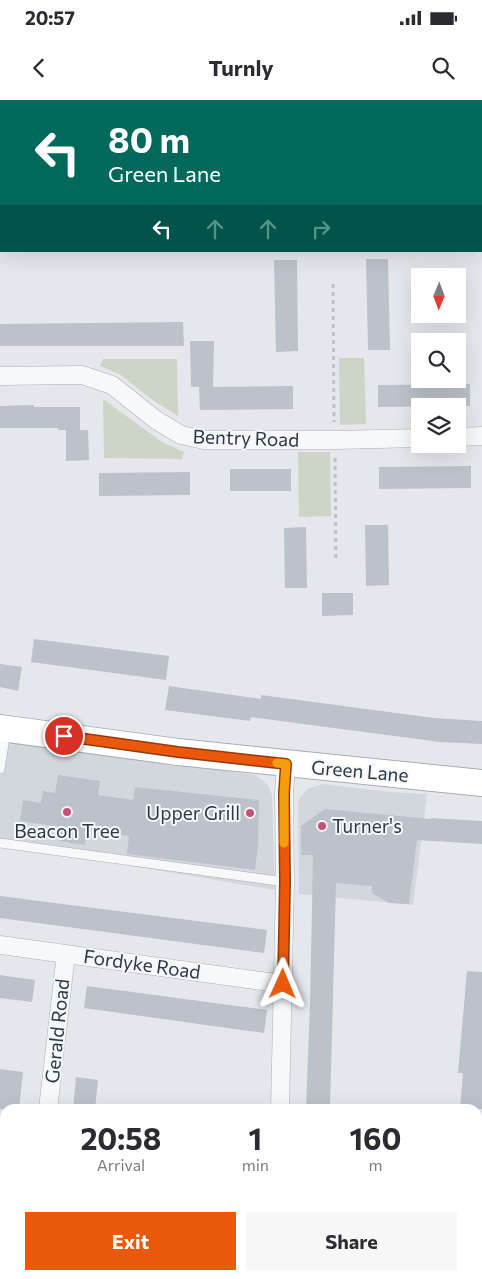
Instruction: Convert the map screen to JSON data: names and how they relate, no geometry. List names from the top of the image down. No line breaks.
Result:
{"streets":{"main road":["Green Lane"],"street":["Bentry Road","Fordyke Road","Gerald Road"]},"crossings":[["Fordyke Road","Gerald Road"]],"places":["Beacon Tree","Upper Grill","Turner's"],"north":"bottom","page":{"status":"20:57","header":"Turnly","turn":["80 m","Green Lane"],"eta":["20:58","Arrival","1","min","160","m"],"buttons":["Exit","Share"]}}
